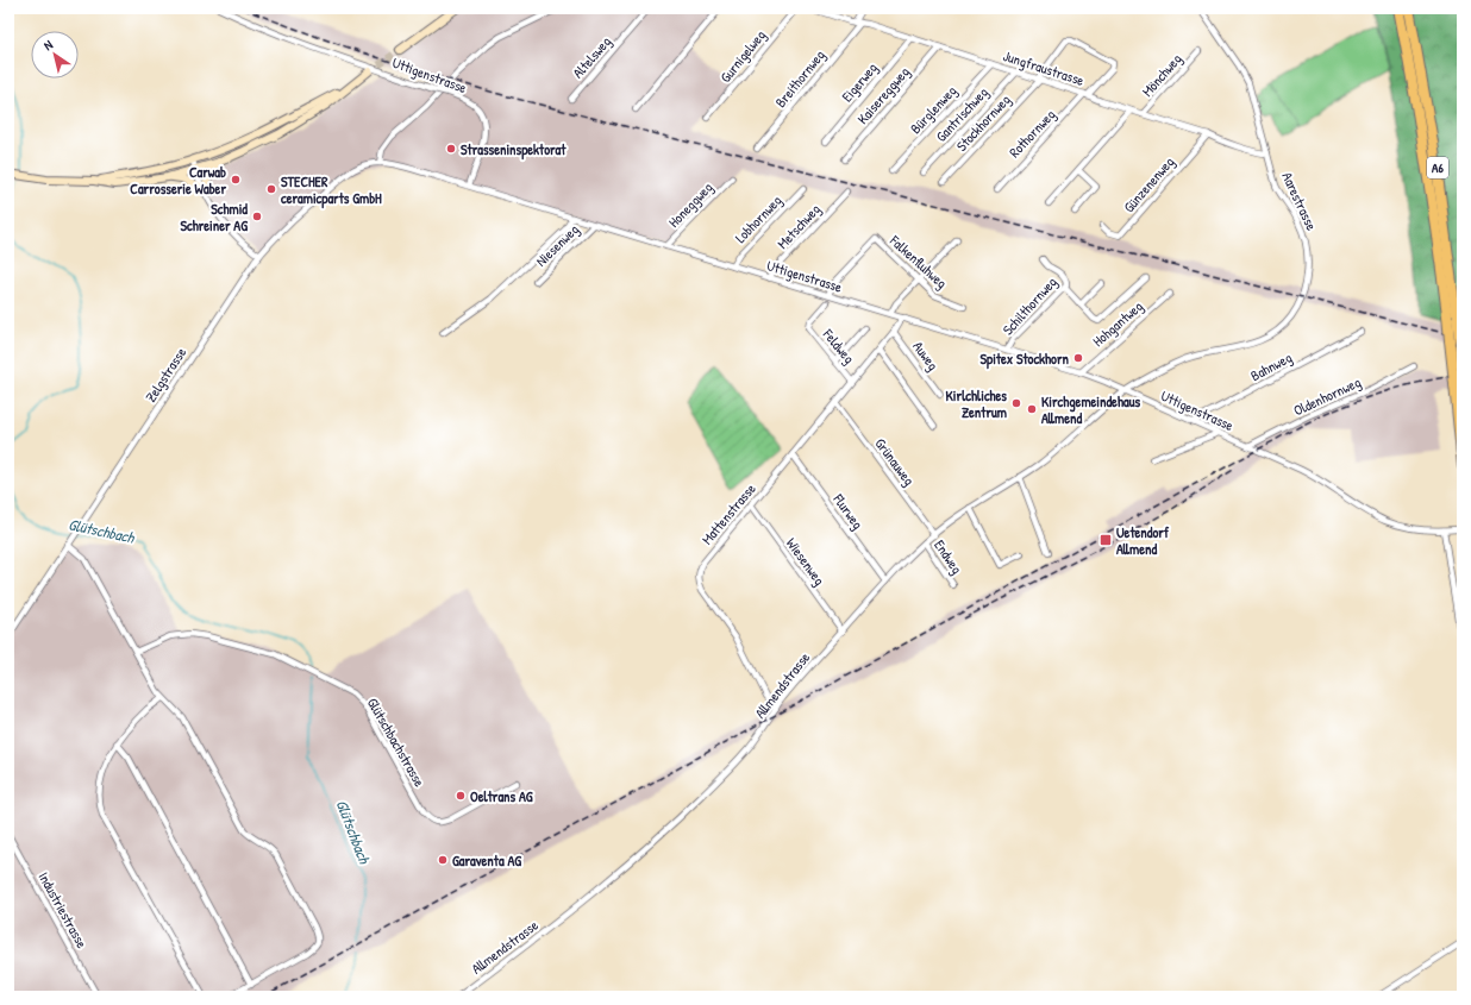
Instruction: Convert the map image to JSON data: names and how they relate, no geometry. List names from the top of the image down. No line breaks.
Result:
{"streets":{"highway":["A6"],"street":["Gurnigelweg","Altelsweg","Jungfraustrasse","Uttigenstrasse","Mönchweg","Breithornweg","Eigerweg","Kaisereggweg","Bürglenweg","Gantrischweg","Stockhornweg","Rothornweg","Günzenenweg","Aarestrasse","Honeggweg","Lobhornweg","Metschweg","Niesenweg","Falkenfluhweg","Schilthornweg","Hohgantweg","Feldweg","Auweg","Bahnweg","Zelgstrasse","Oldenhornweg","Grünauweg","Flurweg","Mattenstrasse","Endweg","Wiesenweg","Allmendstrasse","Glütschbachstrasse","Industriestrasse"]},"crossings":[["Jungfraustrasse","Mönchweg"],["Jungfraustrasse","Breithornweg"],["Jungfraustrasse","Eigerweg"],["Jungfraustrasse","Kaisereggweg"],["Jungfraustrasse","Bürglenweg"],["Jungfraustrasse","Gantrischweg"],["Jungfraustrasse","Stockhornweg"],["Jungfraustrasse","Rothornweg"],["Jungfraustrasse","Günzenenweg"],["Jungfraustrasse","Aarestrasse"],["Uttigenstrasse","Aarestrasse"],["Uttigenstrasse","Honeggweg"],["Uttigenstrasse","Lobhornweg"],["Uttigenstrasse","Metschweg"],["Uttigenstrasse","Niesenweg"],["Uttigenstrasse","Falkenfluhweg"],["Uttigenstrasse","Schilthornweg"],["Uttigenstrasse","Hohgantweg"],["Uttigenstrasse","Bahnweg"],["Uttigenstrasse","Zelgstrasse"],["Uttigenstrasse","Oldenhornweg"],["Uttigenstrasse","Mattenstrasse"],["Uttigenstrasse","Allmendstrasse"],["Stockhornweg","Rothornweg"],["Aarestrasse","Allmendstrasse"],["Feldweg","Mattenstrasse"],["Auweg","Mattenstrasse"],["Grünauweg","Mattenstrasse"],["Grünauweg","Allmendstrasse"],["Flurweg","Mattenstrasse"],["Flurweg","Allmendstrasse"],["Mattenstrasse","Wiesenweg"],["Mattenstrasse","Allmendstrasse"],["Endweg","Allmendstrasse"],["Wiesenweg","Allmendstrasse"]],"water":["Glütschbach"],"places":{"other":["Strasseninspektorat","Carwab Carrosserie Waber","STECHER ceramicparts GmbH","Schmid Schreiner AG","Spitex Stockhorn","Kirlchliches Zentrum","Kirchgemeindehaus Allmend","Oeltrans AG","Garaventa AG"],"transit":["Uetendorf Allmend"]},"north":"top left"}
